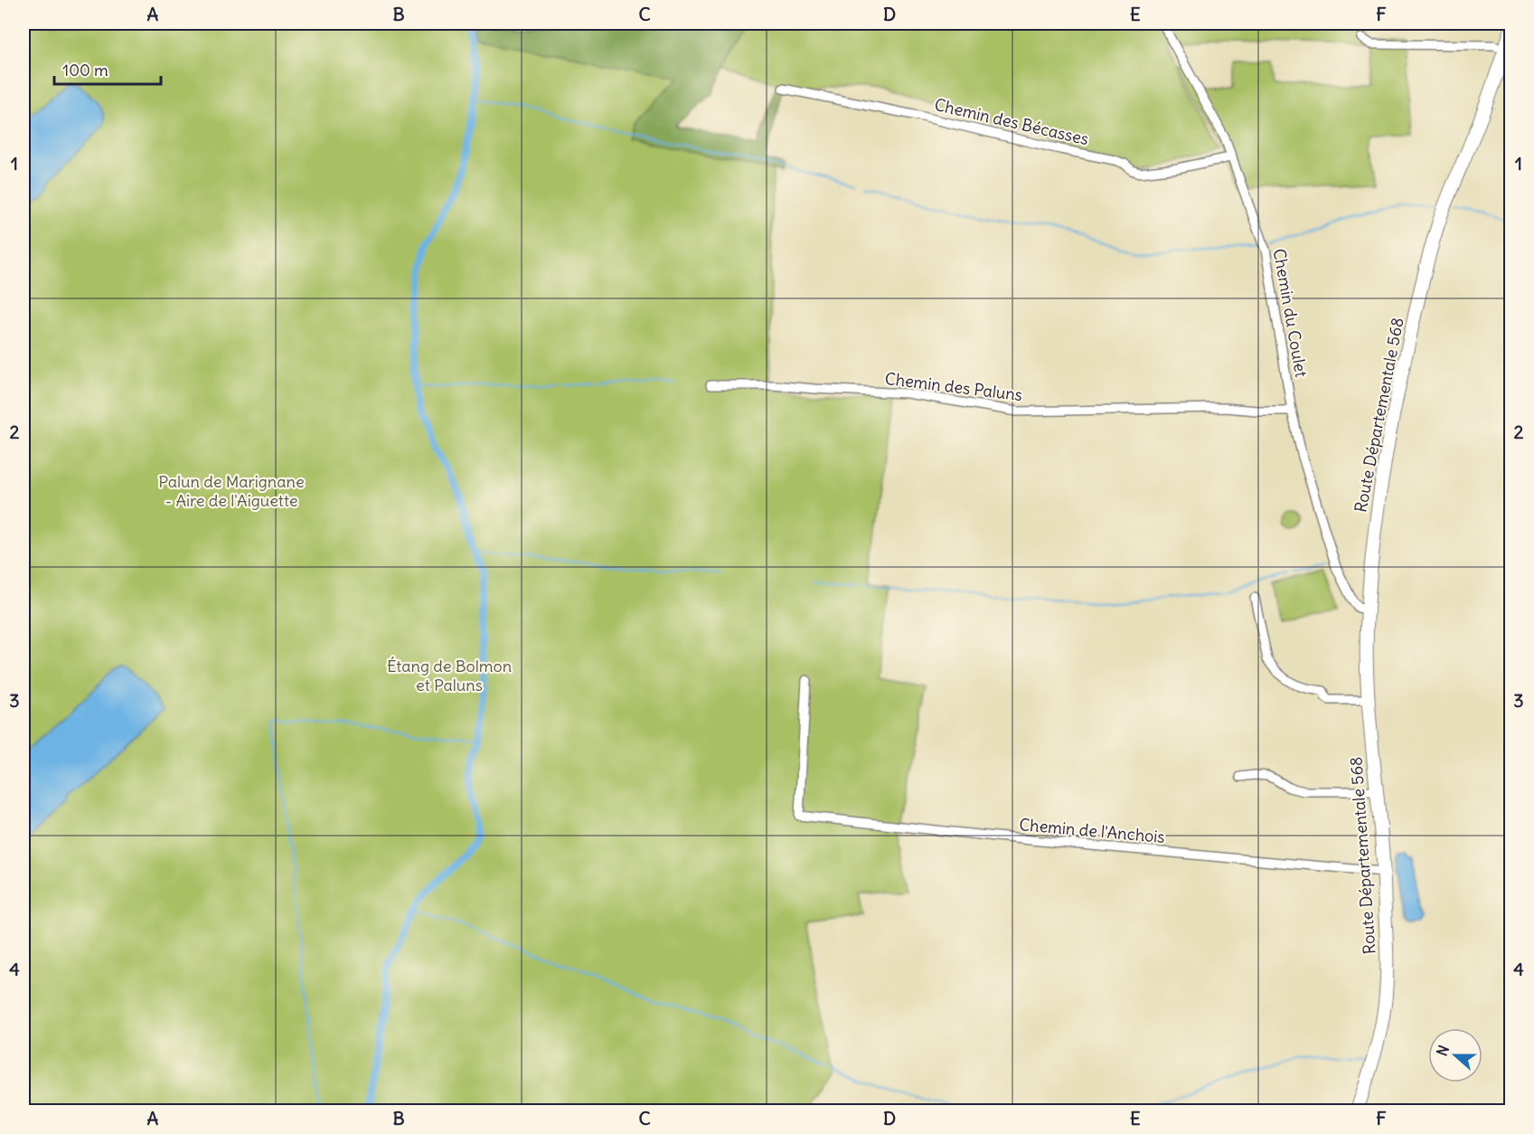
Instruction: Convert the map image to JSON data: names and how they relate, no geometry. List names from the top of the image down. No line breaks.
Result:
{"streets":{"main road":["Route Départementale 568"],"street":["Chemin des Bécasses","Chemin du Coulet","Chemin des Paluns","Chemin de l'Anchois"]},"crossings":[["Chemin des Bécasses","Chemin du Coulet"],["Chemin du Coulet","Chemin des Paluns"],["Chemin du Coulet","Route Départementale 568"],["Route Départementale 568","Chemin de l'Anchois"]],"parks":["Palun de Marignane - Aire de l'Aiguette","Étang de Bolmon et Paluns"],"scale_bar":"100 m","north":"left","grid":{"columns":["A","B","C","D","E","F"],"rows":["1","2","3","4"]}}
